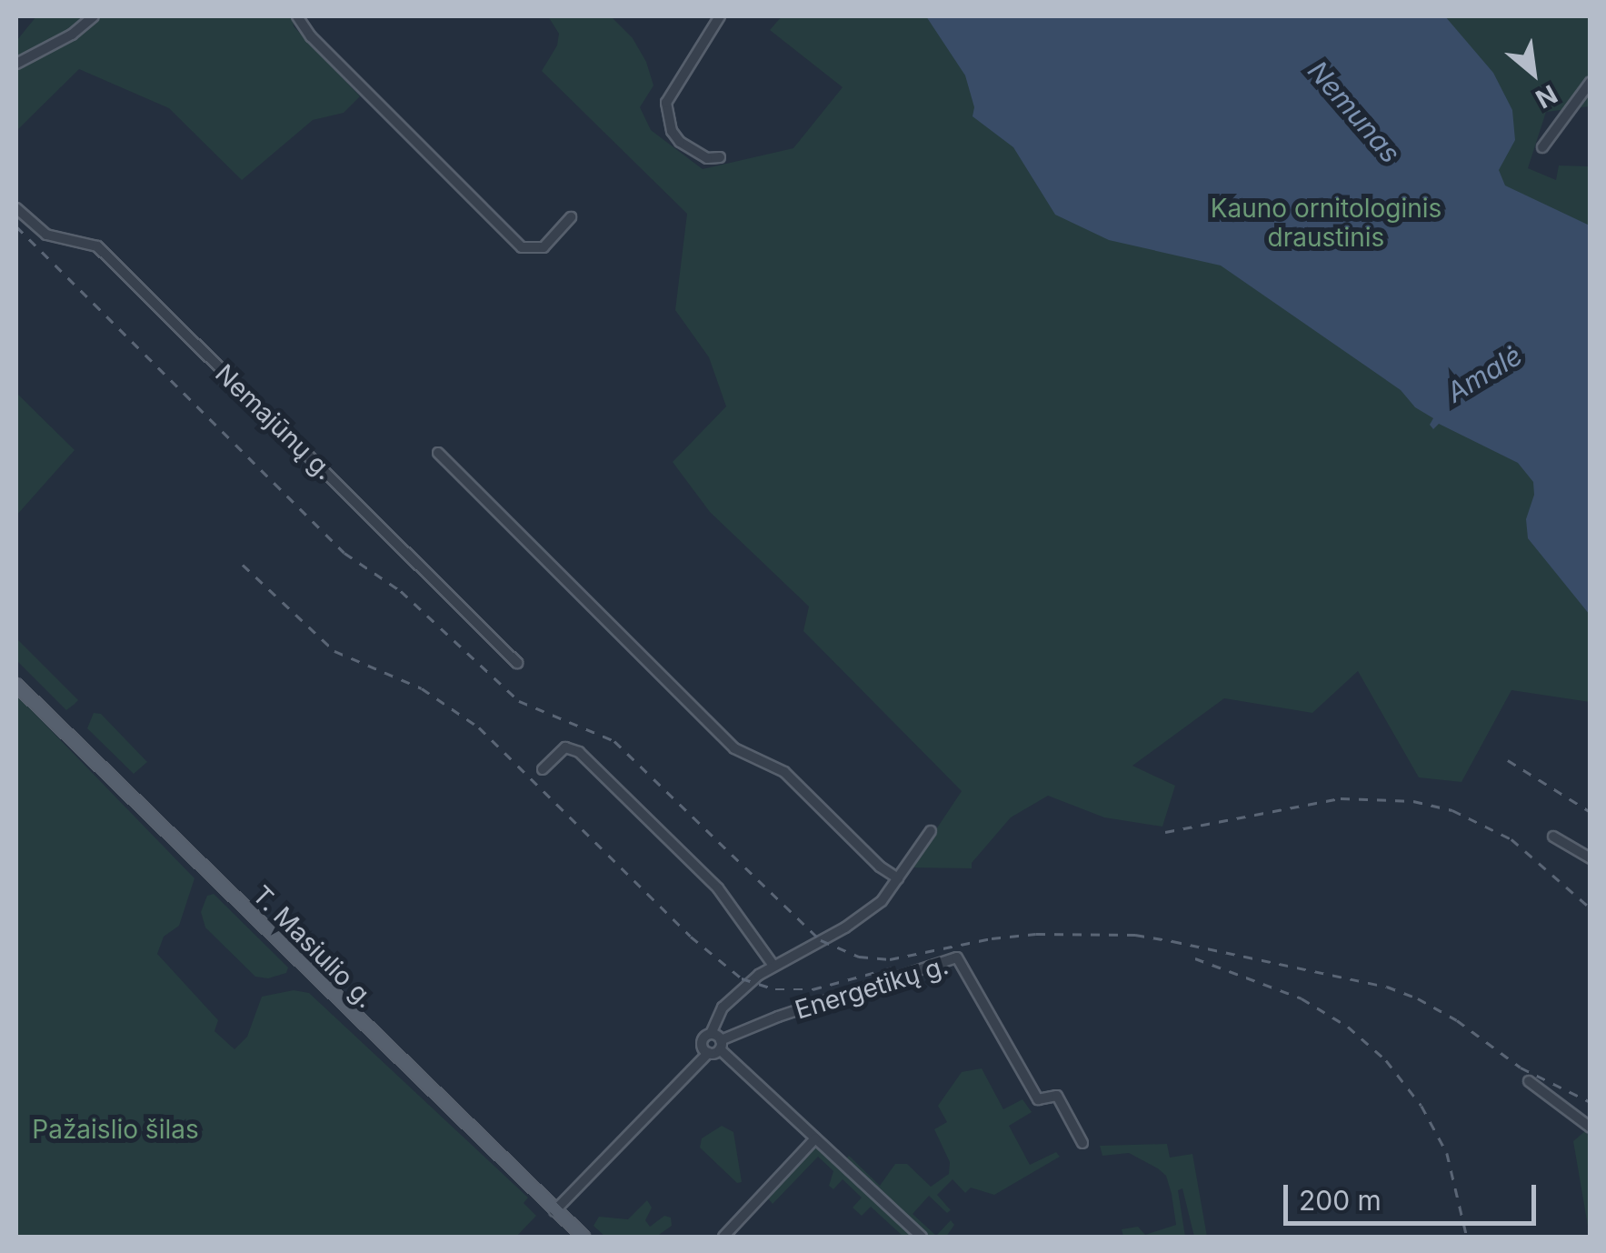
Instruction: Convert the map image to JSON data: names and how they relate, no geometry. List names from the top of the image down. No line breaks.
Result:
{"streets":{"main road":["T. Masiulio g."],"street":["Nemajūnų g.","Energetikų g."]},"water":["Nemunas","Amalė"],"parks":["Kauno ornitologinis draustinis","Pažaislio šilas"],"scale_bar":"200 m","north":"bottom right"}
